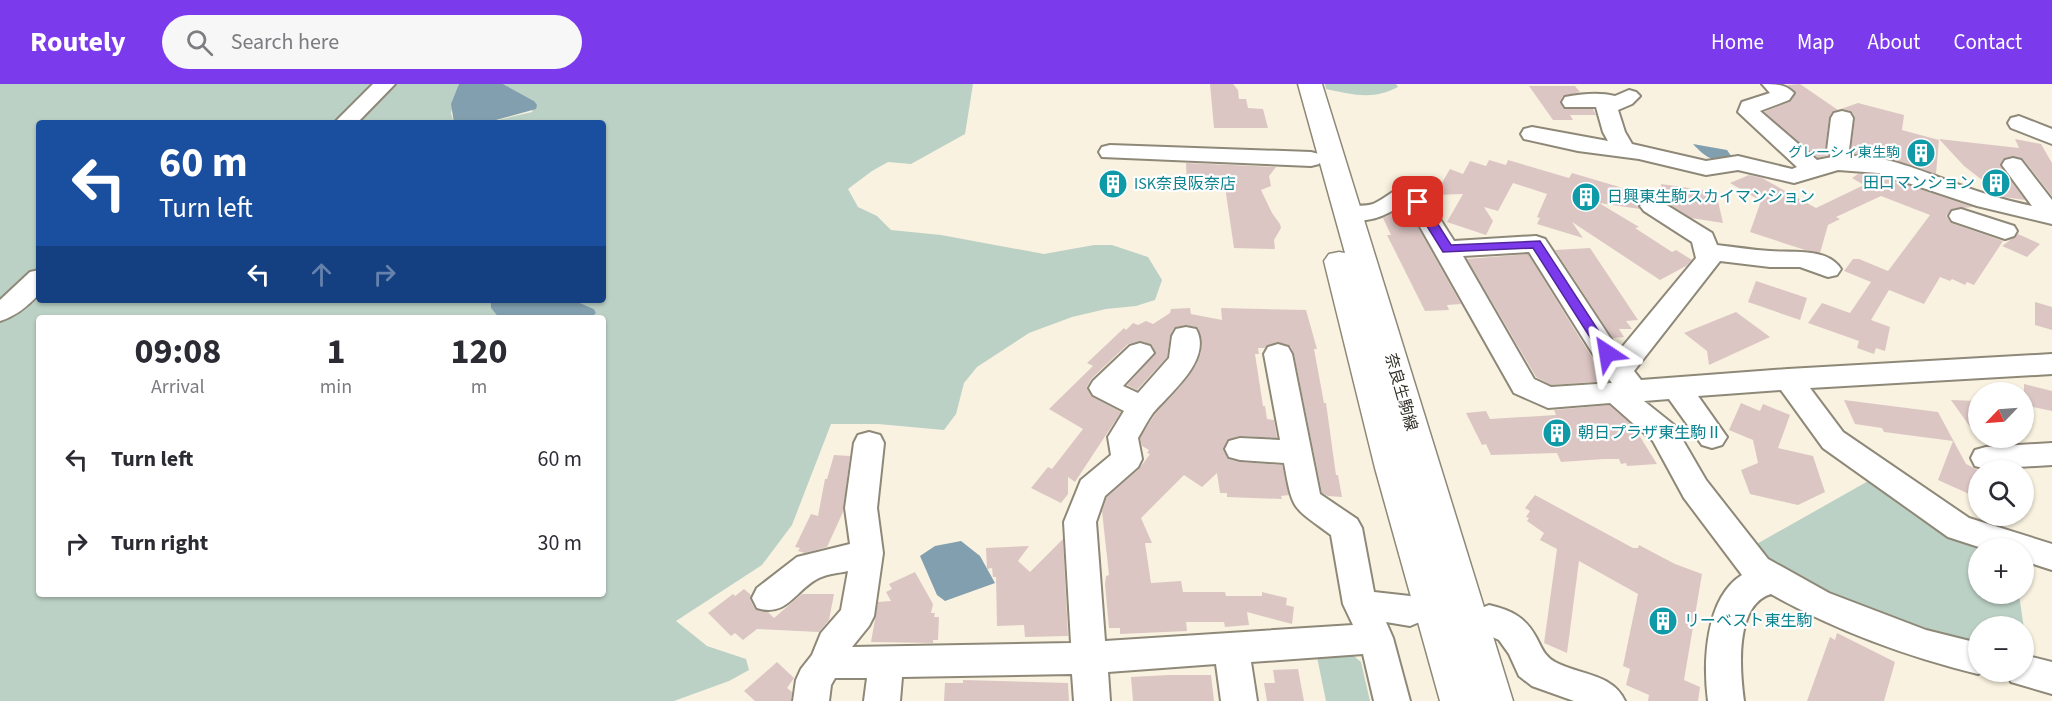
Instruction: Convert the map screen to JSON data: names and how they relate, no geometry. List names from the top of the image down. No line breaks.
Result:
{"streets":{"main road":["奈良生駒線"]},"places":{"building":["グレーシィ東生駒","田口マンション","ISK奈良阪奈店","日興東生駒スカイマンション","朝日プラザ東生駒Ⅱ","リーベスト東生駒"]},"north":"bottom left","page":{"header":"Routely","search":"Search here","nav":["Home","Map","About","Contact"],"turn":["60 m","Turn left"],"eta":["09:08","Arrival","1","min","120","m"],"map_buttons":["+","−"],"list":[{"name":"Turn left","value":"60 m"},{"name":"Turn right","value":"30 m"}]}}
